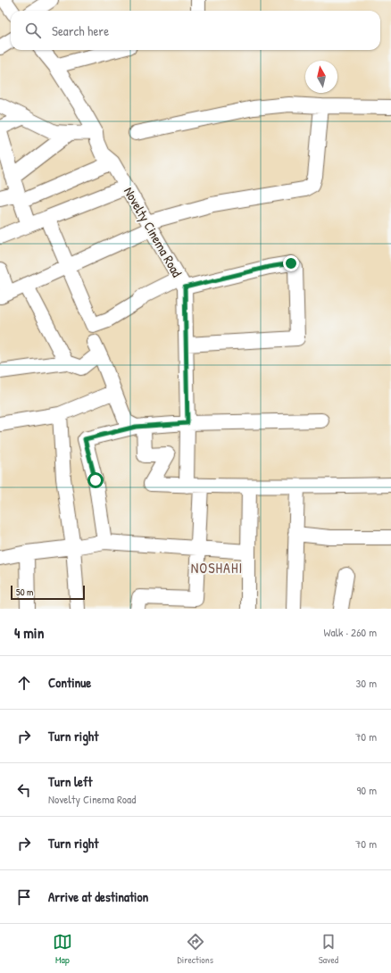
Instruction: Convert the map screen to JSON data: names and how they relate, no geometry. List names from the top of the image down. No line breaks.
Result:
{"streets":{"street":["Novelty Cinema Road"]},"districts":["NOSHAHI"],"scale_bar":"50 m","north":"top","page":{"search":"Search here","scale":"50 m","heading":["4 min","Walk · 260 m"],"list":[["Continue","30 m"],["Turn right","70 m"],["Turn left","Novelty Cinema Road","90 m"],["Turn right","70 m"],"Arrive at destination"],"nav":["Map","Directions","Saved"]}}
